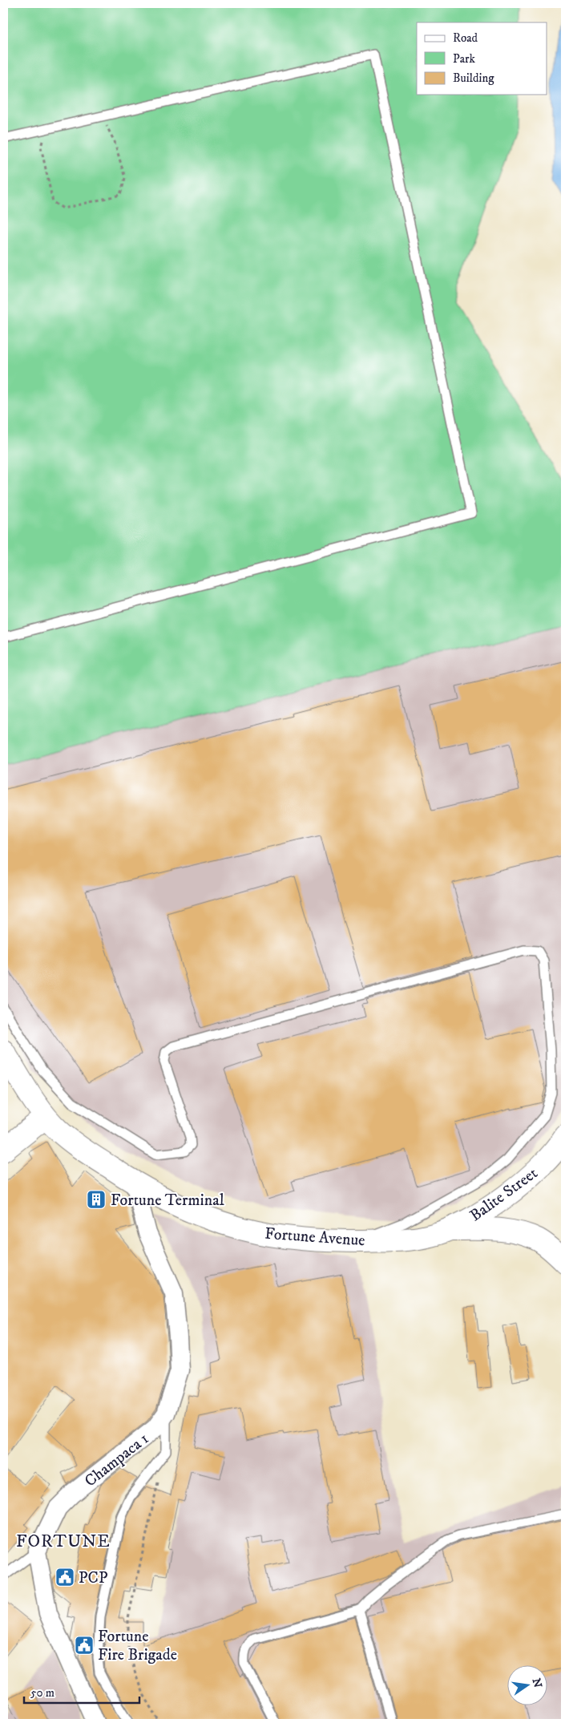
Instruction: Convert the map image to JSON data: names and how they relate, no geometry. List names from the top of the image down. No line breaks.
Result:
{"streets":{"main road":["Balite Street","Fortune Avenue"],"street":["Champaca 1"]},"crossings":[["Balite Street","Fortune Avenue"],["Fortune Avenue","Champaca 1"]],"districts":["FORTUNE"],"places":{"building":["Fortune Terminal"],"public building":["PCP","Fortune Fire Brigade"]},"legend":["Road","Park","Building"],"scale_bar":"50 m","north":"right"}
